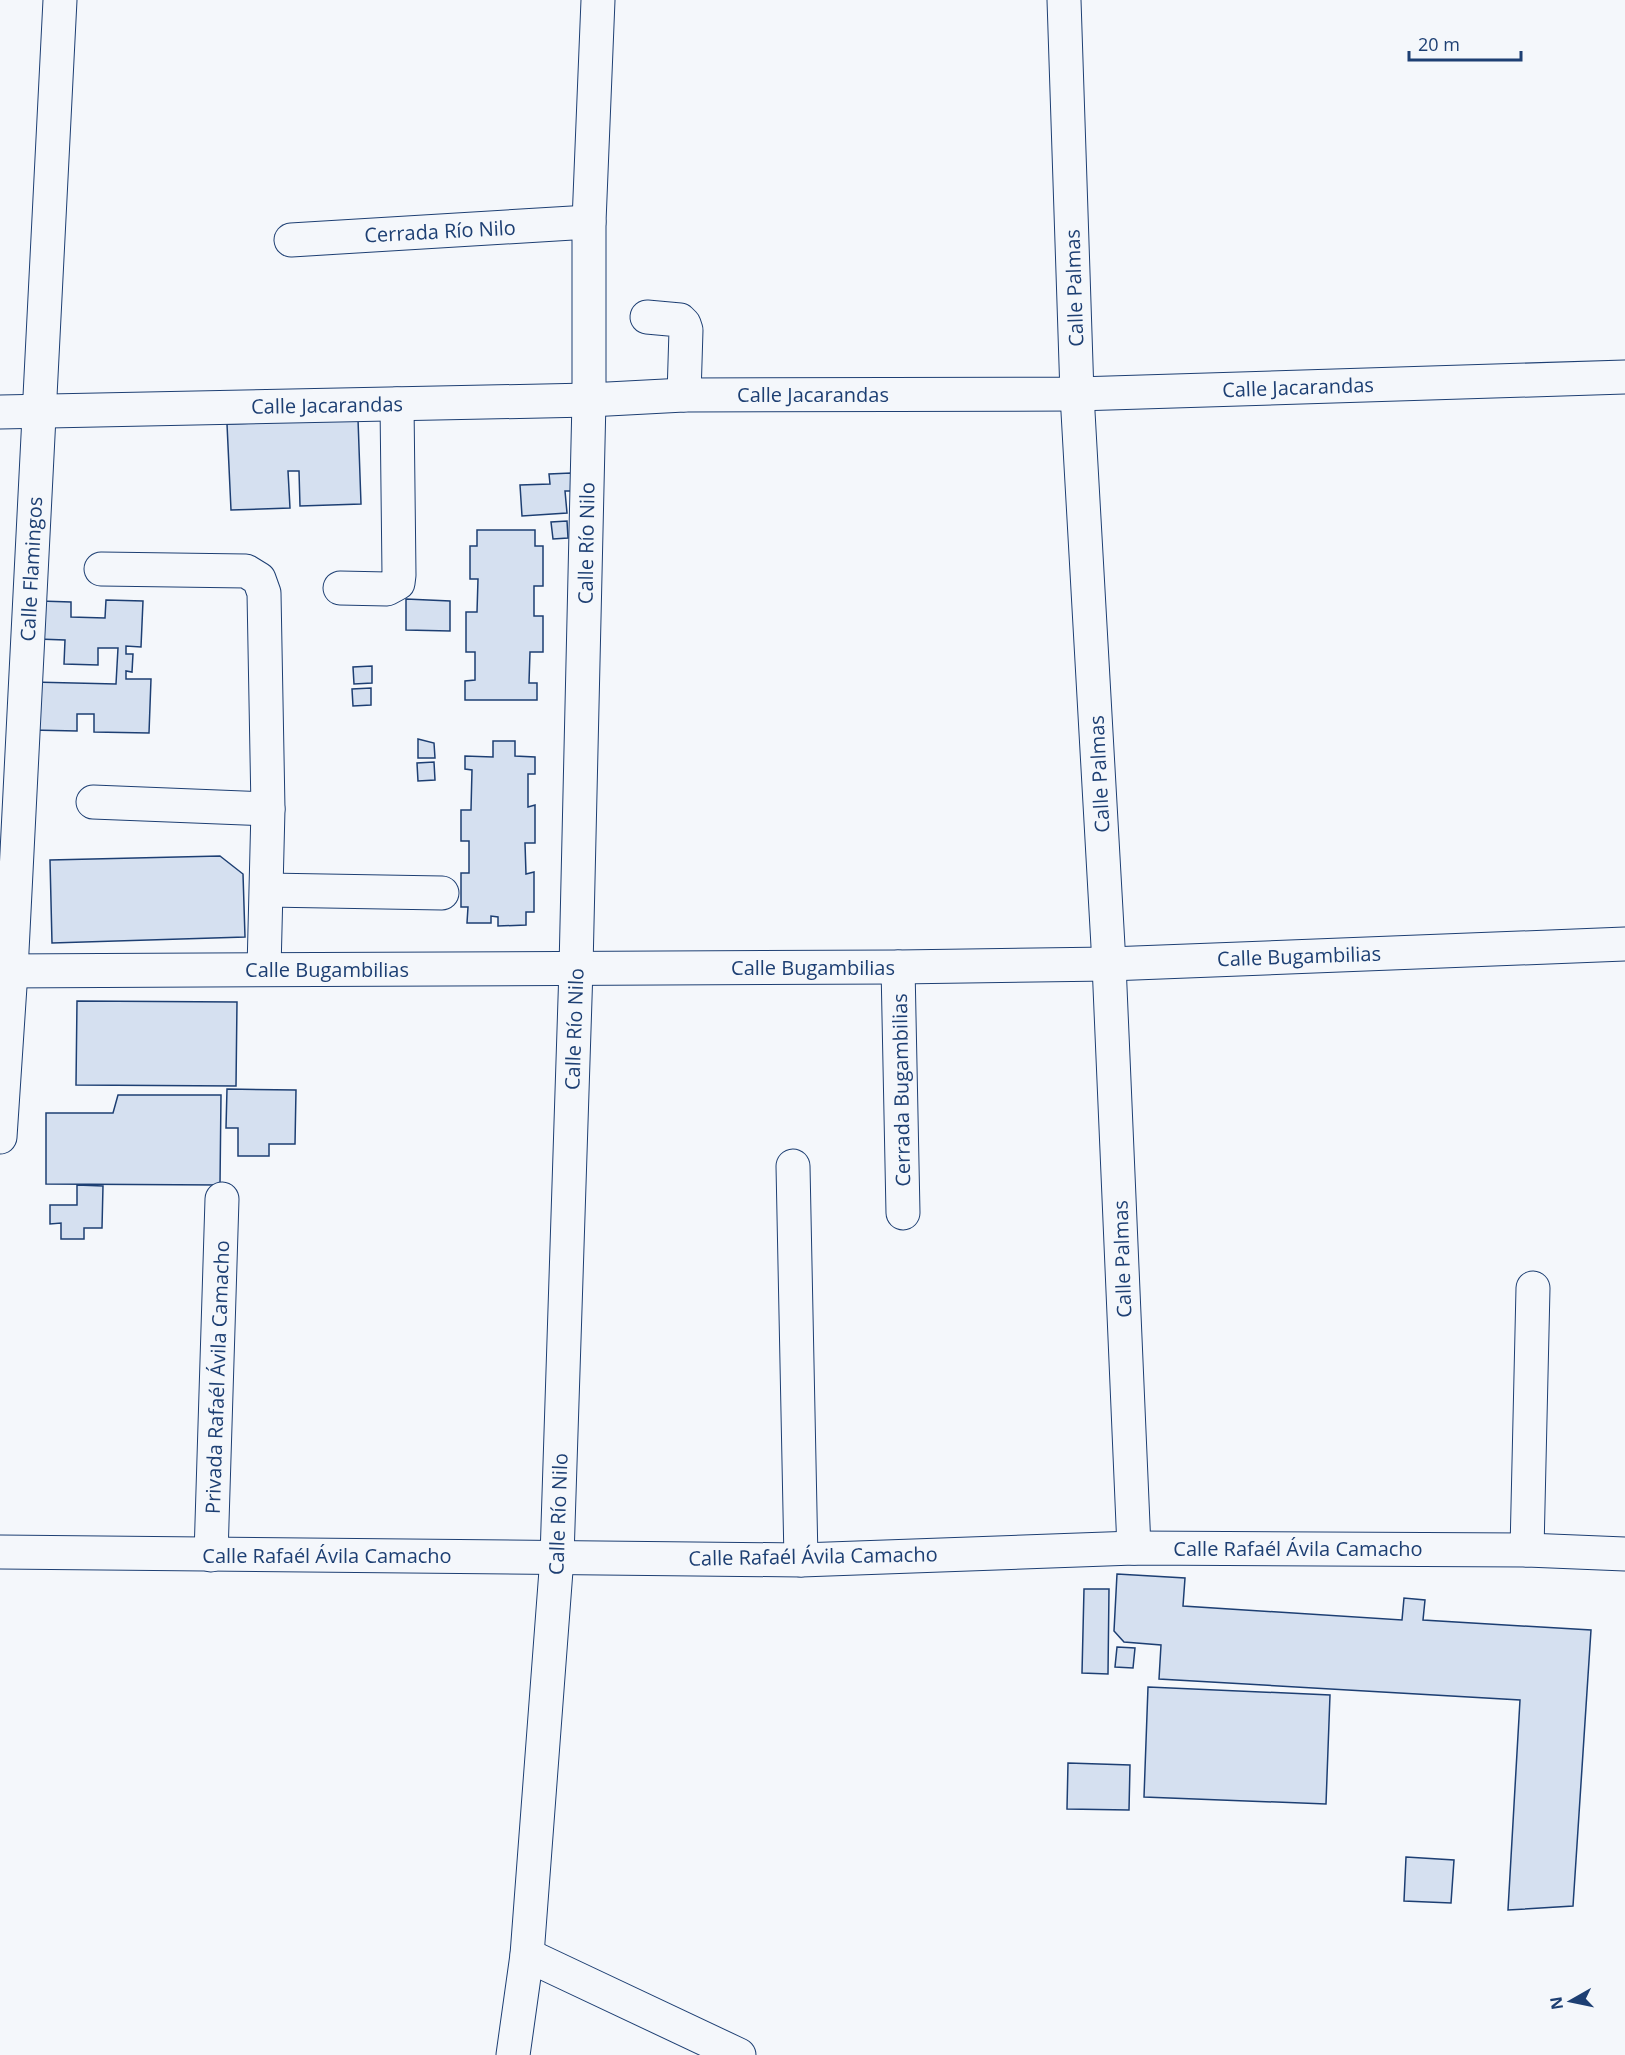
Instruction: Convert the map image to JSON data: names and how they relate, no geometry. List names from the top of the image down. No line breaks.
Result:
{"streets":{"street":["Cerrada Río Nilo","Calle Palmas","Calle Jacarandas","Calle Río Nilo","Calle Flamingos","Calle Bugambilias","Cerrada Bugambilias","Privada Rafaél Ávila Camacho","Calle Rafaél Ávila Camacho"]},"crossings":[["Cerrada Río Nilo","Calle Río Nilo"],["Calle Palmas","Calle Jacarandas"],["Calle Palmas","Calle Bugambilias"],["Calle Palmas","Calle Rafaél Ávila Camacho"],["Calle Jacarandas","Calle Río Nilo"],["Calle Jacarandas","Calle Flamingos"],["Calle Río Nilo","Calle Bugambilias"],["Calle Río Nilo","Calle Rafaél Ávila Camacho"],["Calle Flamingos","Calle Bugambilias"],["Calle Bugambilias","Cerrada Bugambilias"],["Privada Rafaél Ávila Camacho","Calle Rafaél Ávila Camacho"]],"scale_bar":"20 m","north":"left"}
